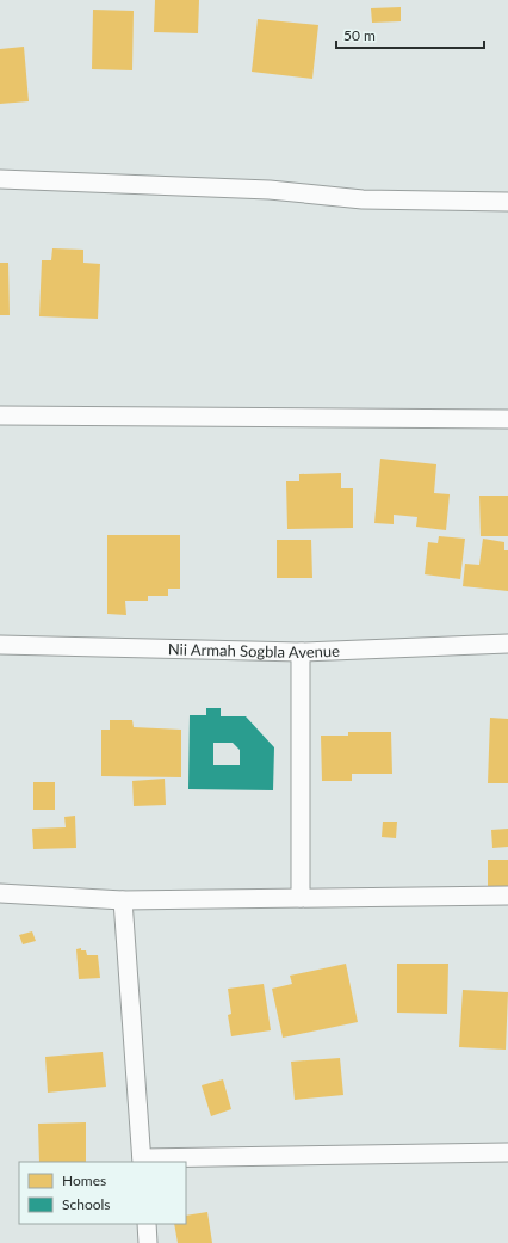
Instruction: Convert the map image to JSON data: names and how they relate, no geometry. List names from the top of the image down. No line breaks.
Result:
{"streets":{"street":["Nii Armah Sogbla Avenue"]},"legend":["Homes","Schools"],"scale_bar":"50 m"}
